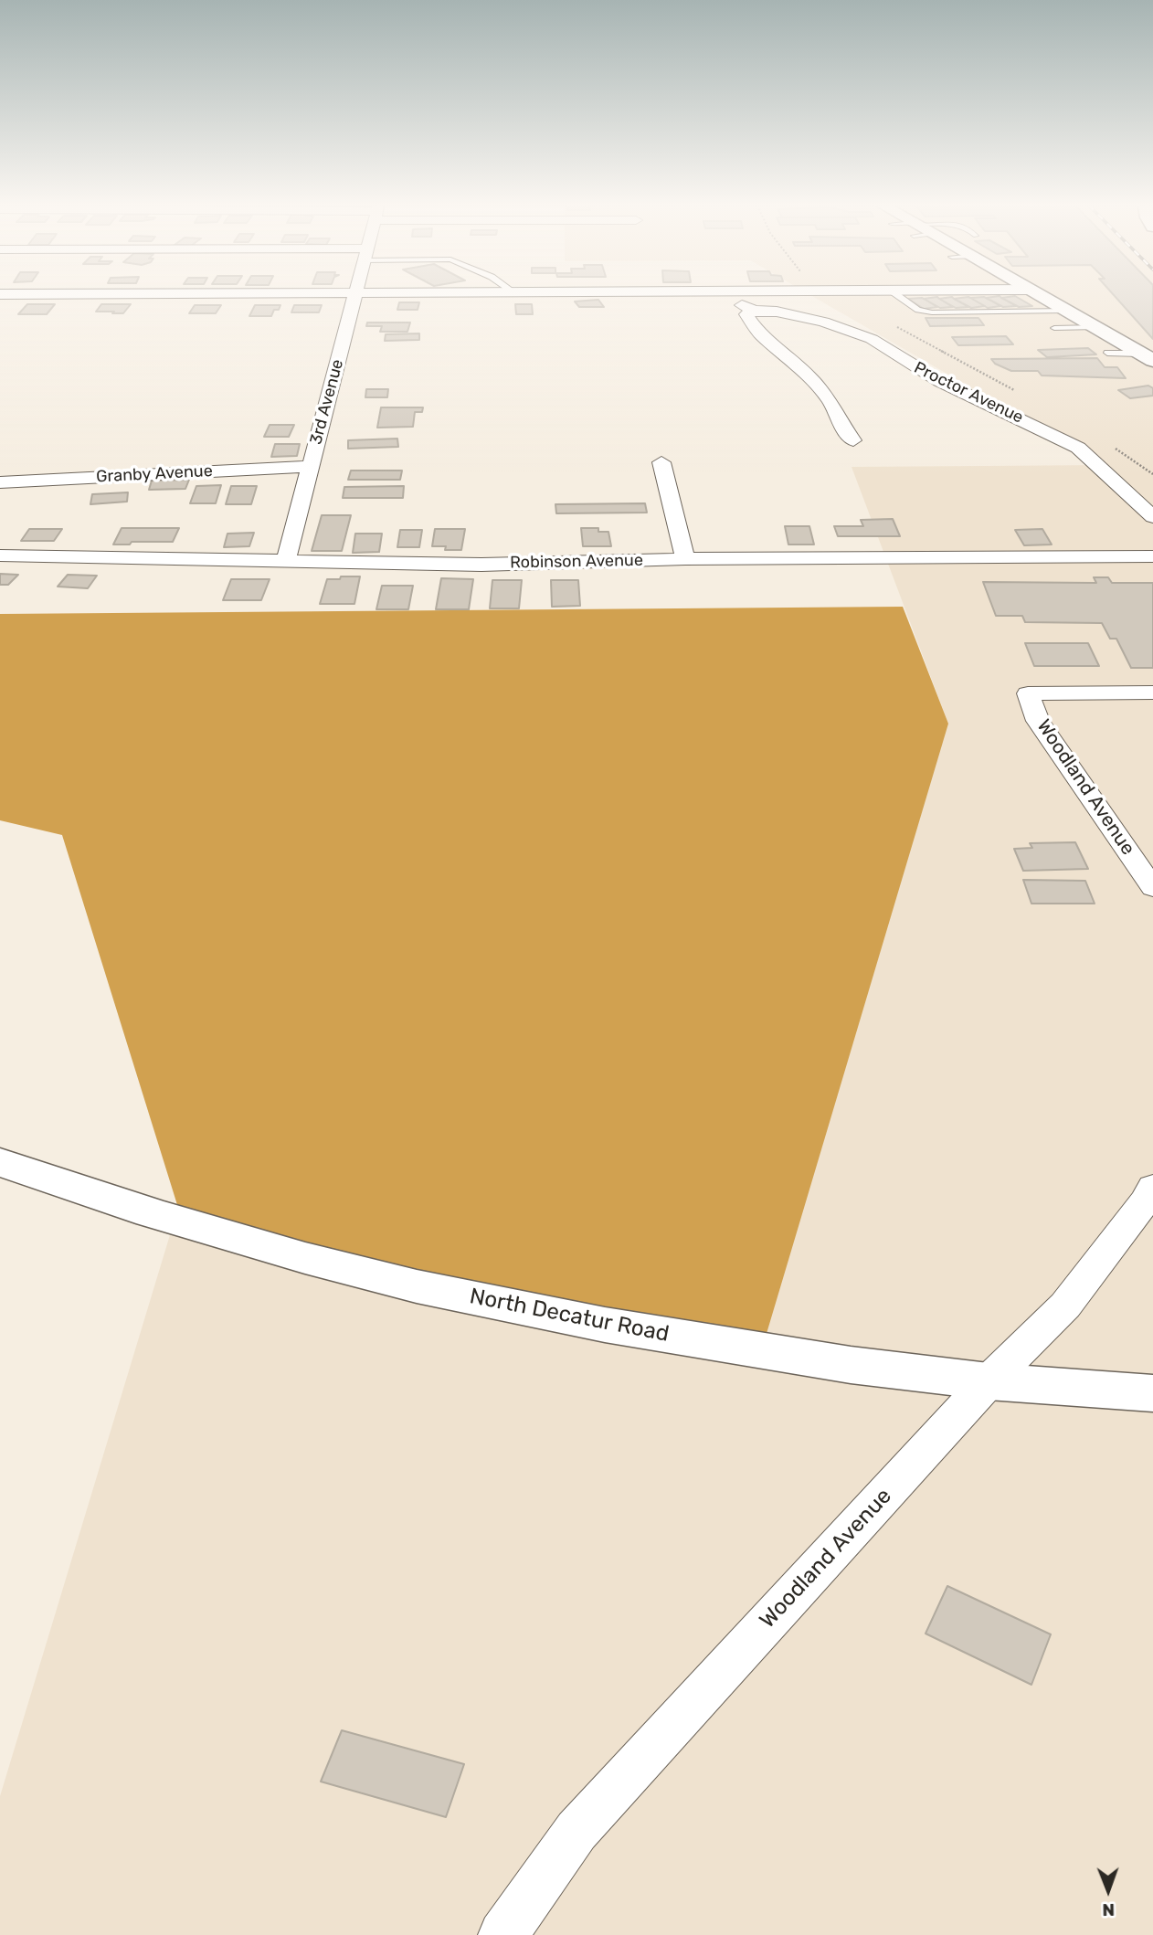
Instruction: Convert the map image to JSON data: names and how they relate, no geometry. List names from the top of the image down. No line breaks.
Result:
{"streets":{"street":["Proctor Avenue","3rd Avenue","Granby Avenue","Robinson Avenue","Woodland Avenue","North Decatur Road"]},"crossings":[["3rd Avenue","Granby Avenue"],["3rd Avenue","Robinson Avenue"],["Woodland Avenue","North Decatur Road"]],"north":"bottom"}
